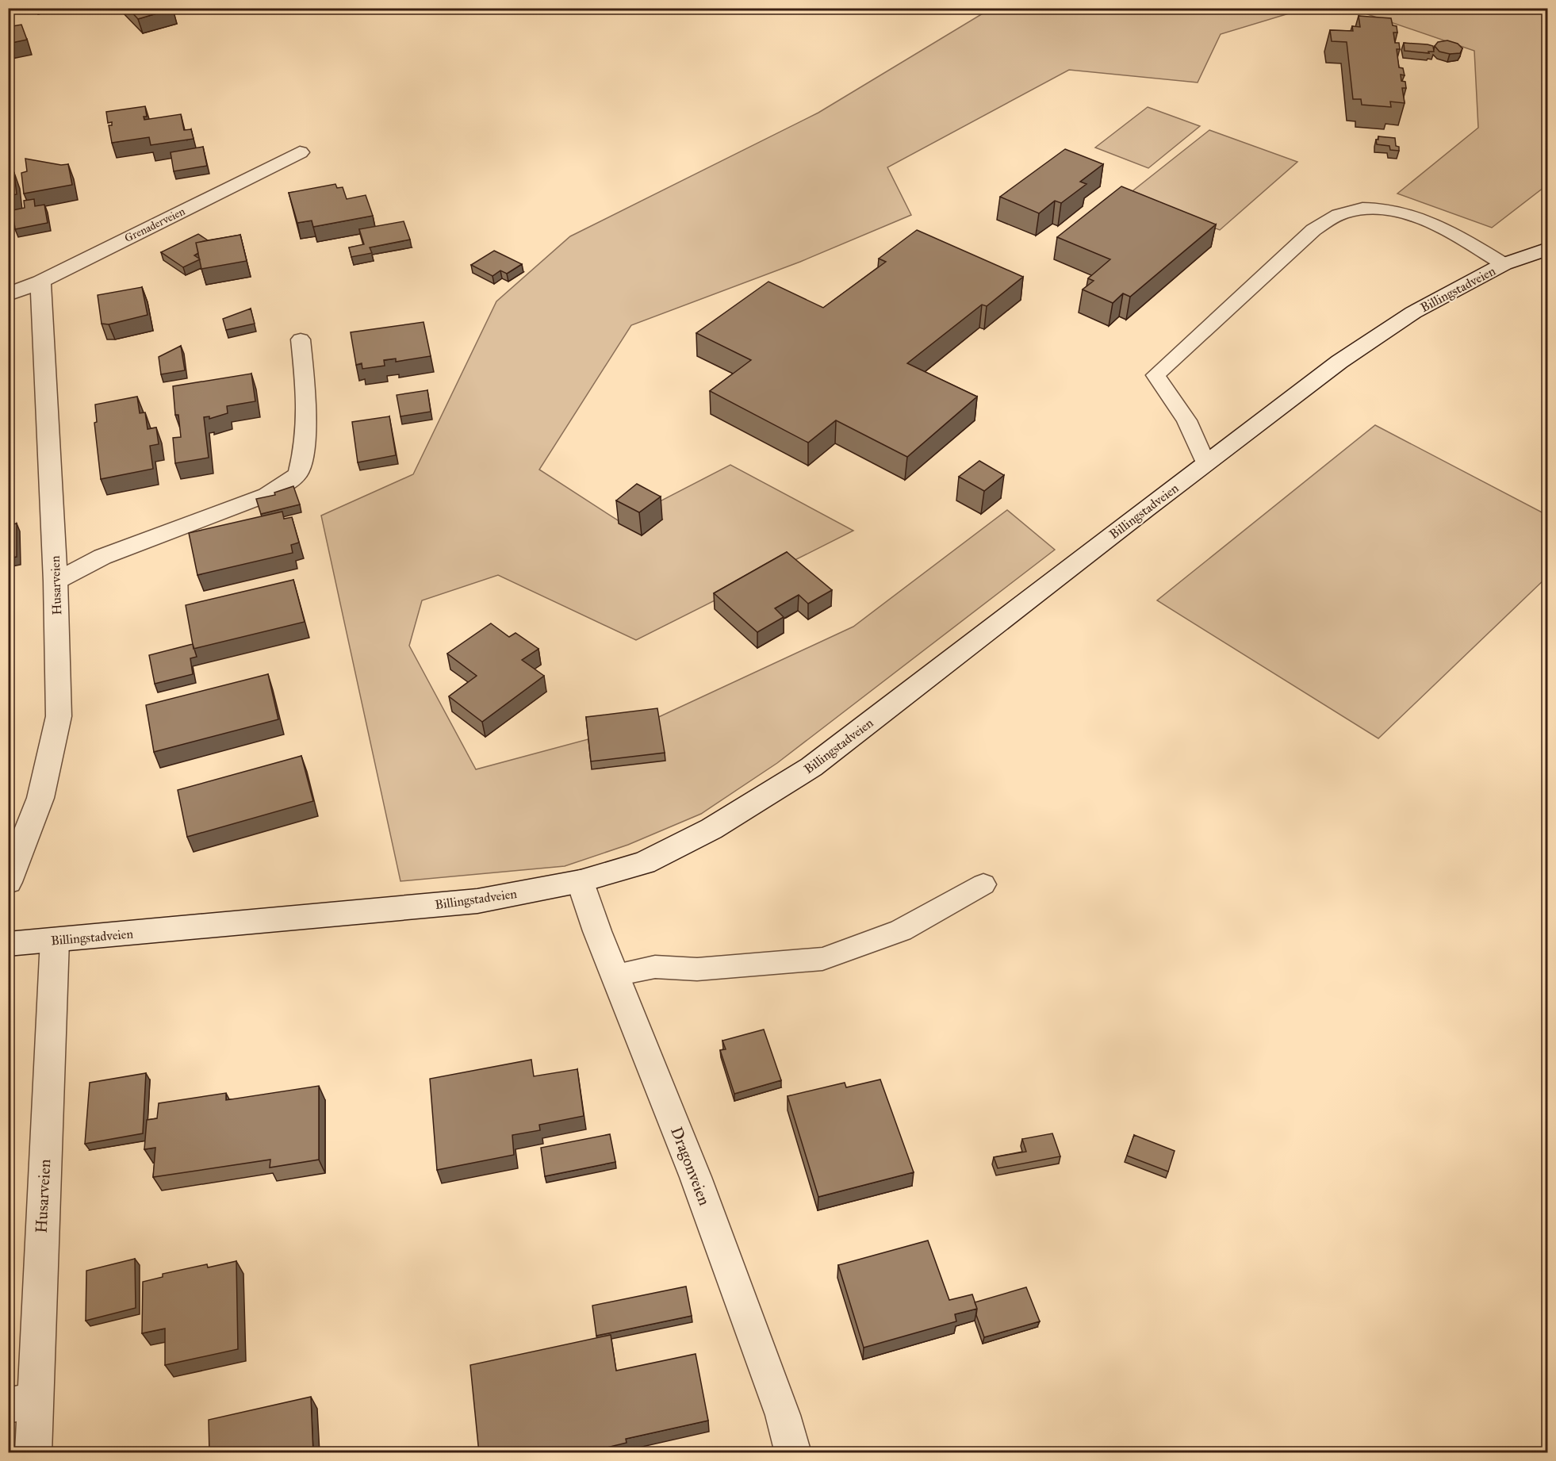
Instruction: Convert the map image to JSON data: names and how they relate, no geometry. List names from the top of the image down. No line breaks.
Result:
{"streets":{"street":["Grenaderveien","Billingstadveien","Husarveien","Dragonveien"]},"crossings":[["Grenaderveien","Husarveien"],["Billingstadveien","Husarveien"],["Billingstadveien","Dragonveien"]]}
